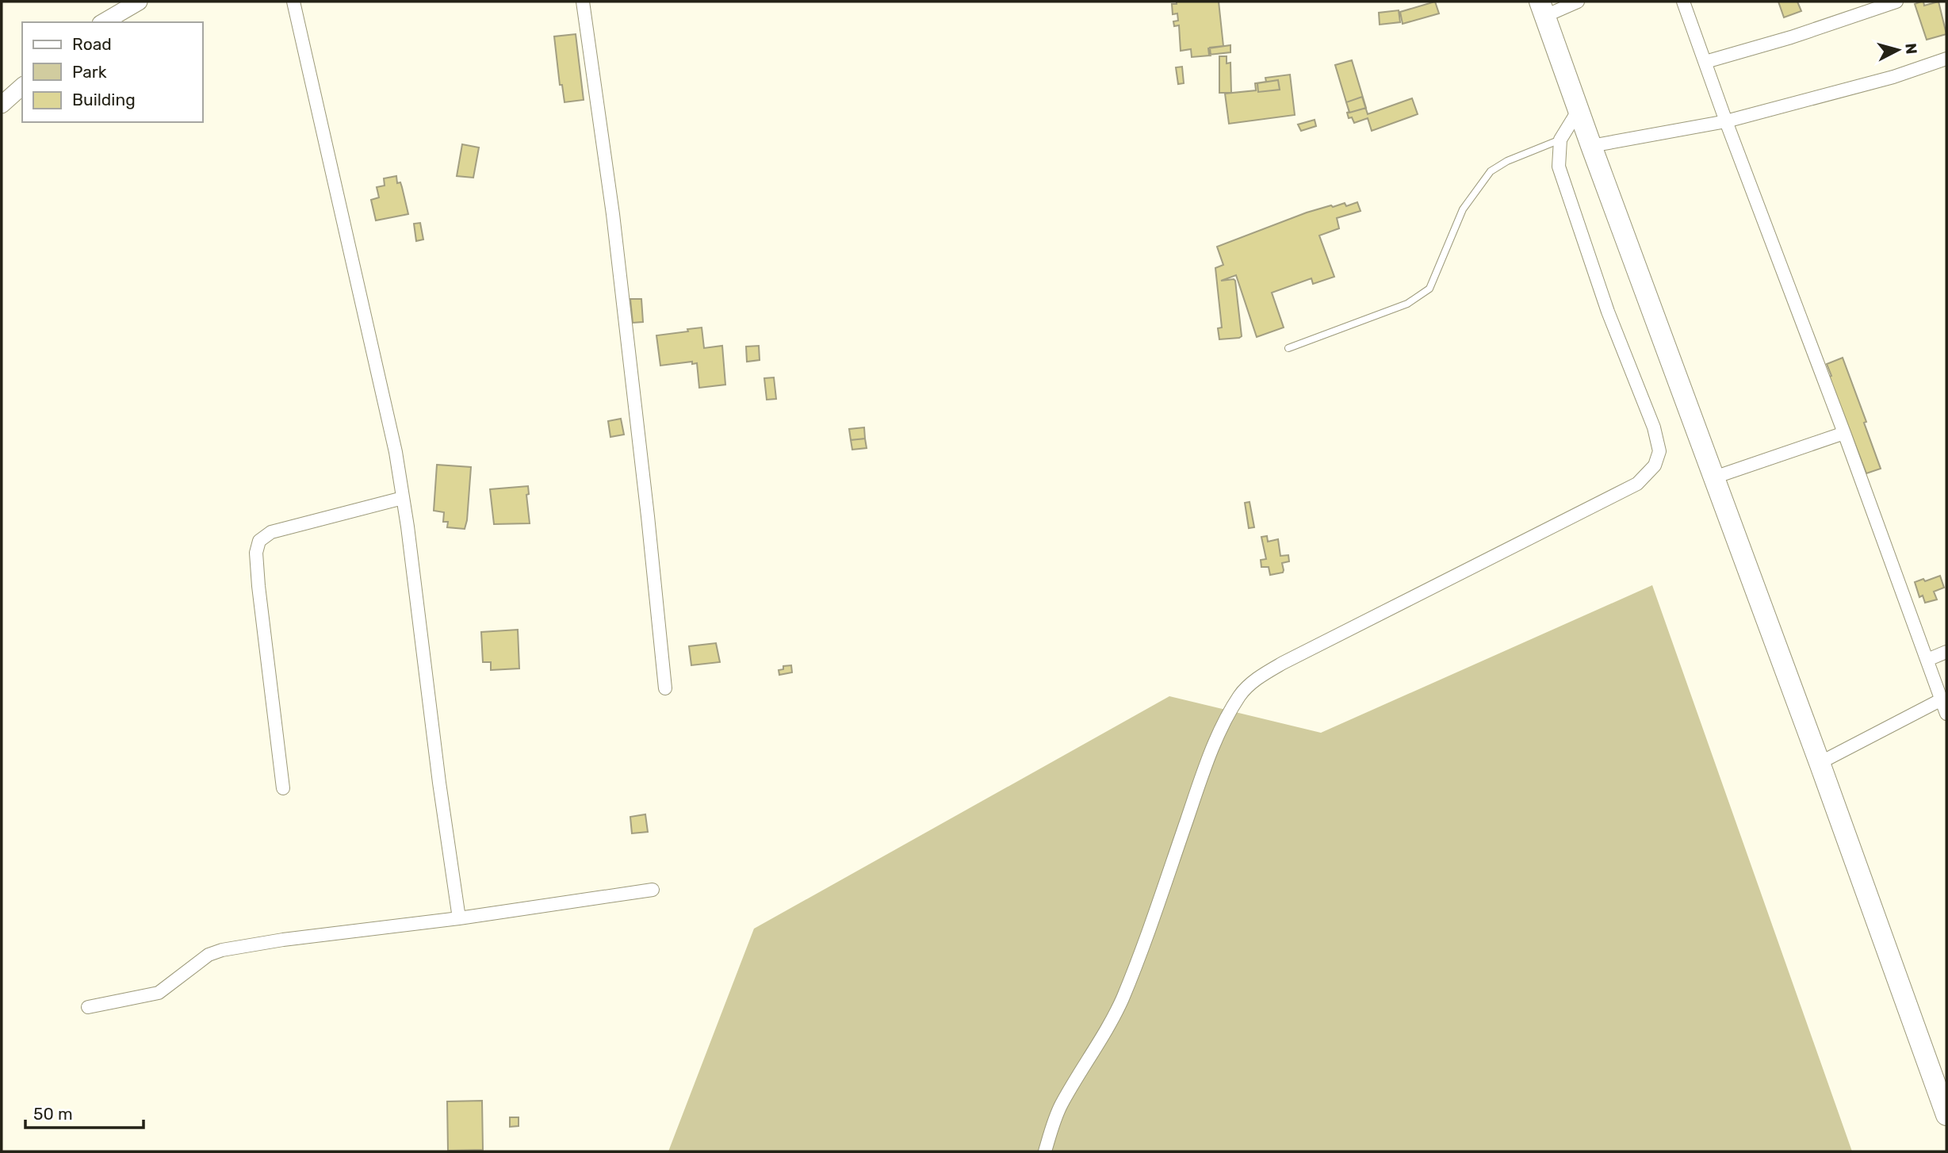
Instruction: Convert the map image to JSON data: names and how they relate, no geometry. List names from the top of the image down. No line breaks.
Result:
{"legend":["Road","Park","Building"],"scale_bar":"50 m","north":"right"}
